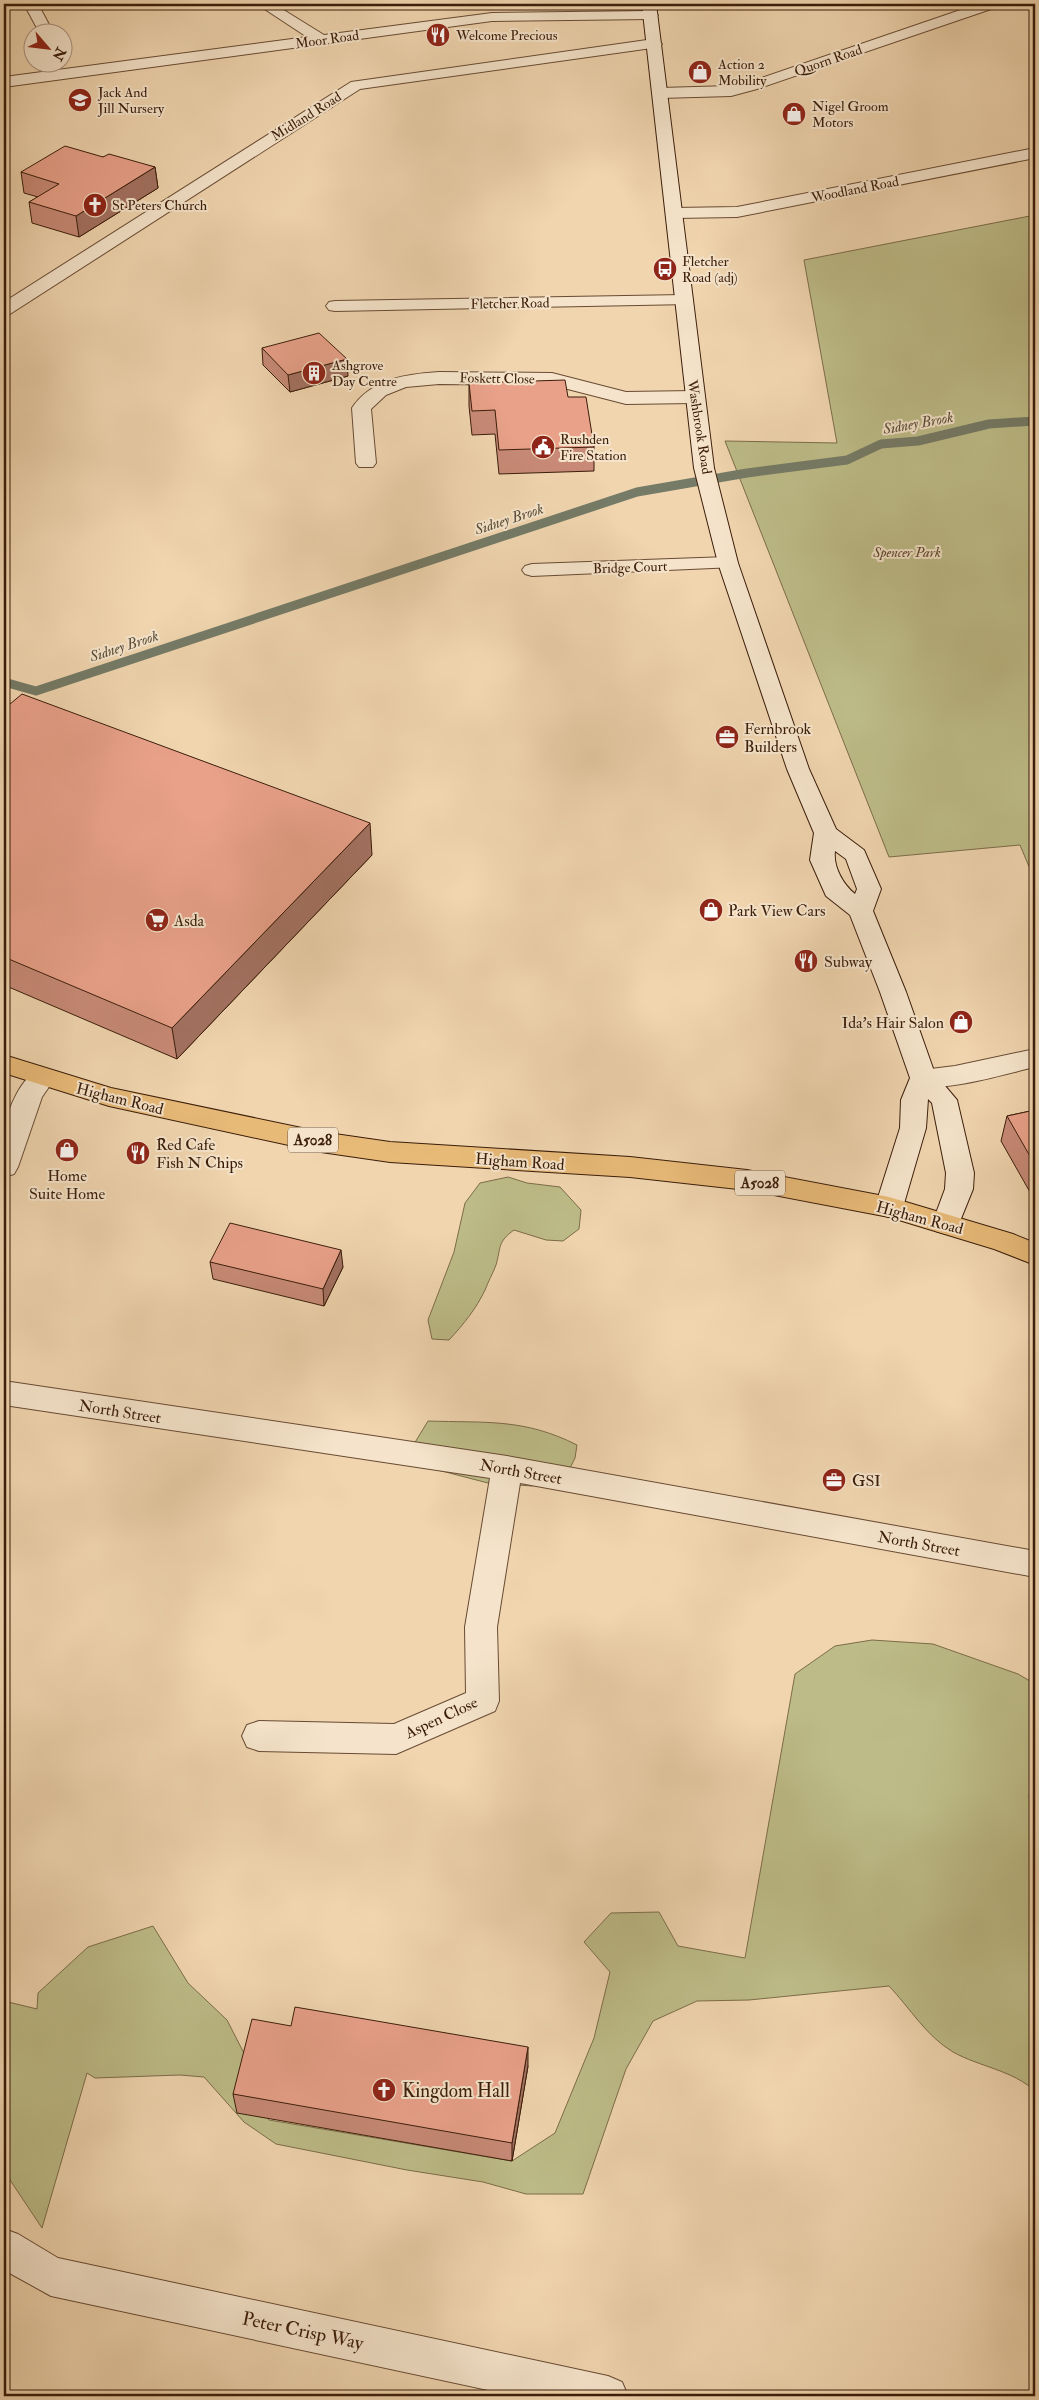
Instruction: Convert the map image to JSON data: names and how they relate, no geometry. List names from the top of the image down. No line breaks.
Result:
{"streets":{"main road":["Higham Road","A5028"],"street":["Moor Road","Quorn Road","Midland Road","Woodland Road","Fletcher Road","Foskett Close","Washbrook Road","Bridge Court","North Street","Aspen Close","Peter Crisp Way"]},"crossings":[["Moor Road","Washbrook Road"],["Quorn Road","Washbrook Road"],["Midland Road","Washbrook Road"],["Woodland Road","Washbrook Road"],["Fletcher Road","Washbrook Road"],["Foskett Close","Washbrook Road"],["Washbrook Road","Bridge Court"],["North Street","Aspen Close"]],"water":["Sidney Brook"],"parks":["Spencer Park"],"places":{"restaurant":["Welcome Precious","Subway","Red Cafe Fish N Chips"],"shop":["Action 2 Mobility","Nigel Groom Motors","Park View Cars","Ida's Hair Salon","Home Suite Home"],"school or university":["Jack And Jill Nursery"],"church":["St Peters Church","Kingdom Hall"],"bus stop":["Fletcher Road (adj)"],"building":["Ashgrove Day Centre"],"public building":["Rushden Fire Station"],"office":["Fernbrook Builders","GSI"],"supermarket":["Asda"]},"north":"bottom right"}
